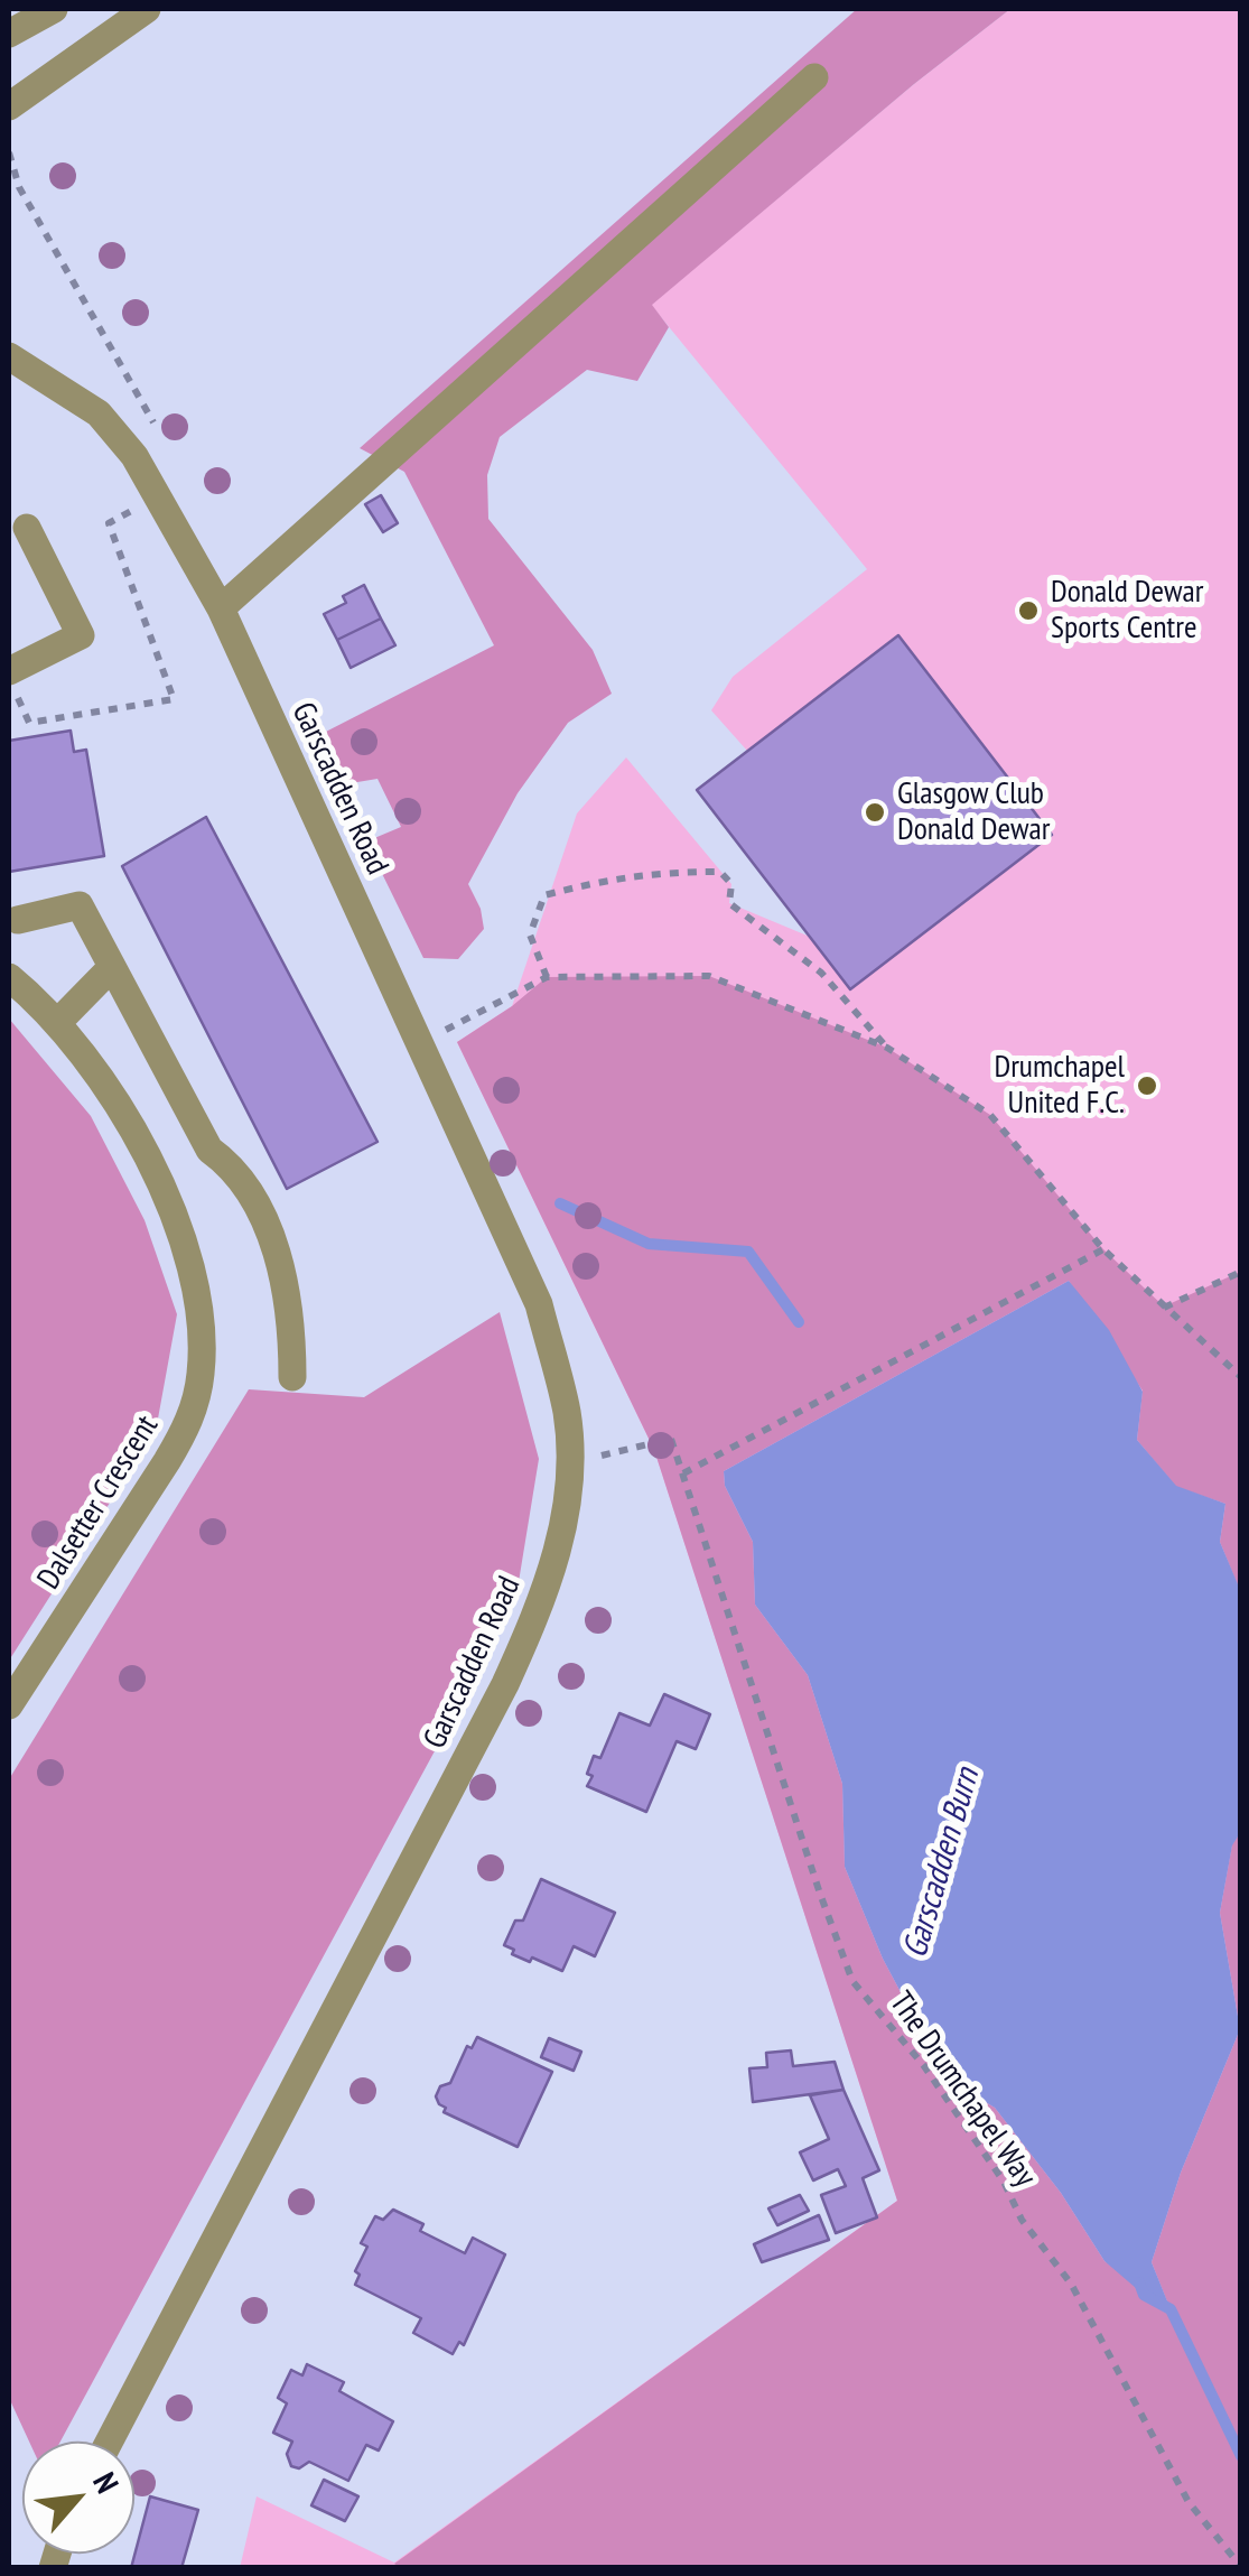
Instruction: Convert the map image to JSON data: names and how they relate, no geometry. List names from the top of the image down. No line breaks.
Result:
{"streets":{"street":["Garscadden Road","Dalsetter Crescent"],"path":["The Drumchapel Way"]},"water":["Garscadden Burn"],"places":["Donald Dewar Sports Centre","Glasgow Club Donald Dewar","Drumchapel United F.C."],"north":"top right"}
